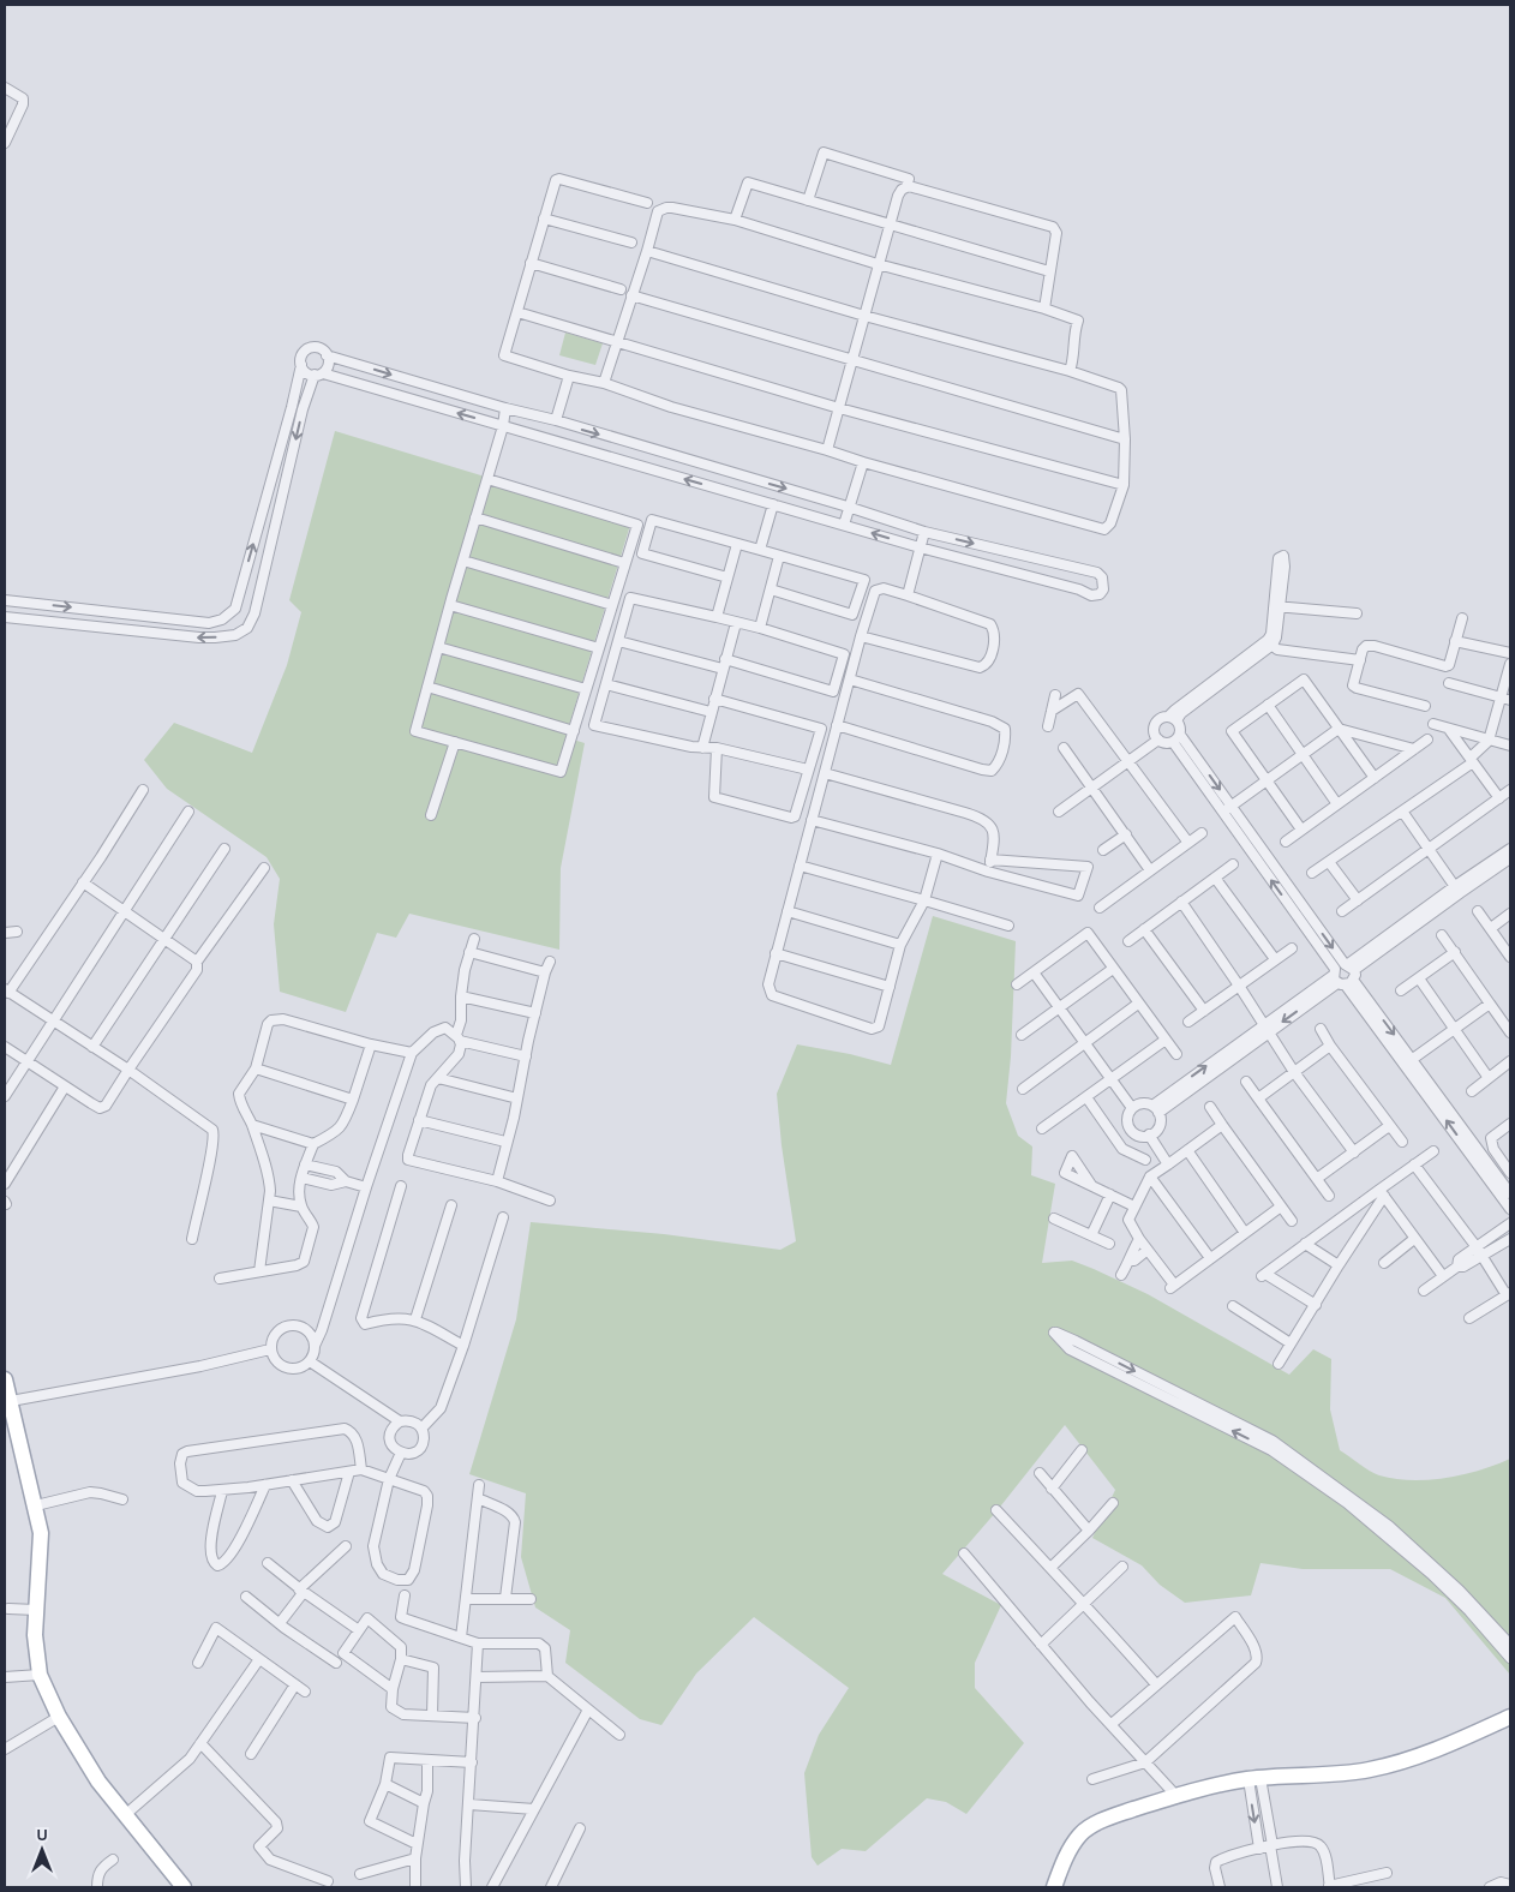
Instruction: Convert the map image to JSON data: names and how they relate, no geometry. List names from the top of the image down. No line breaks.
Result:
{"north":"top"}
